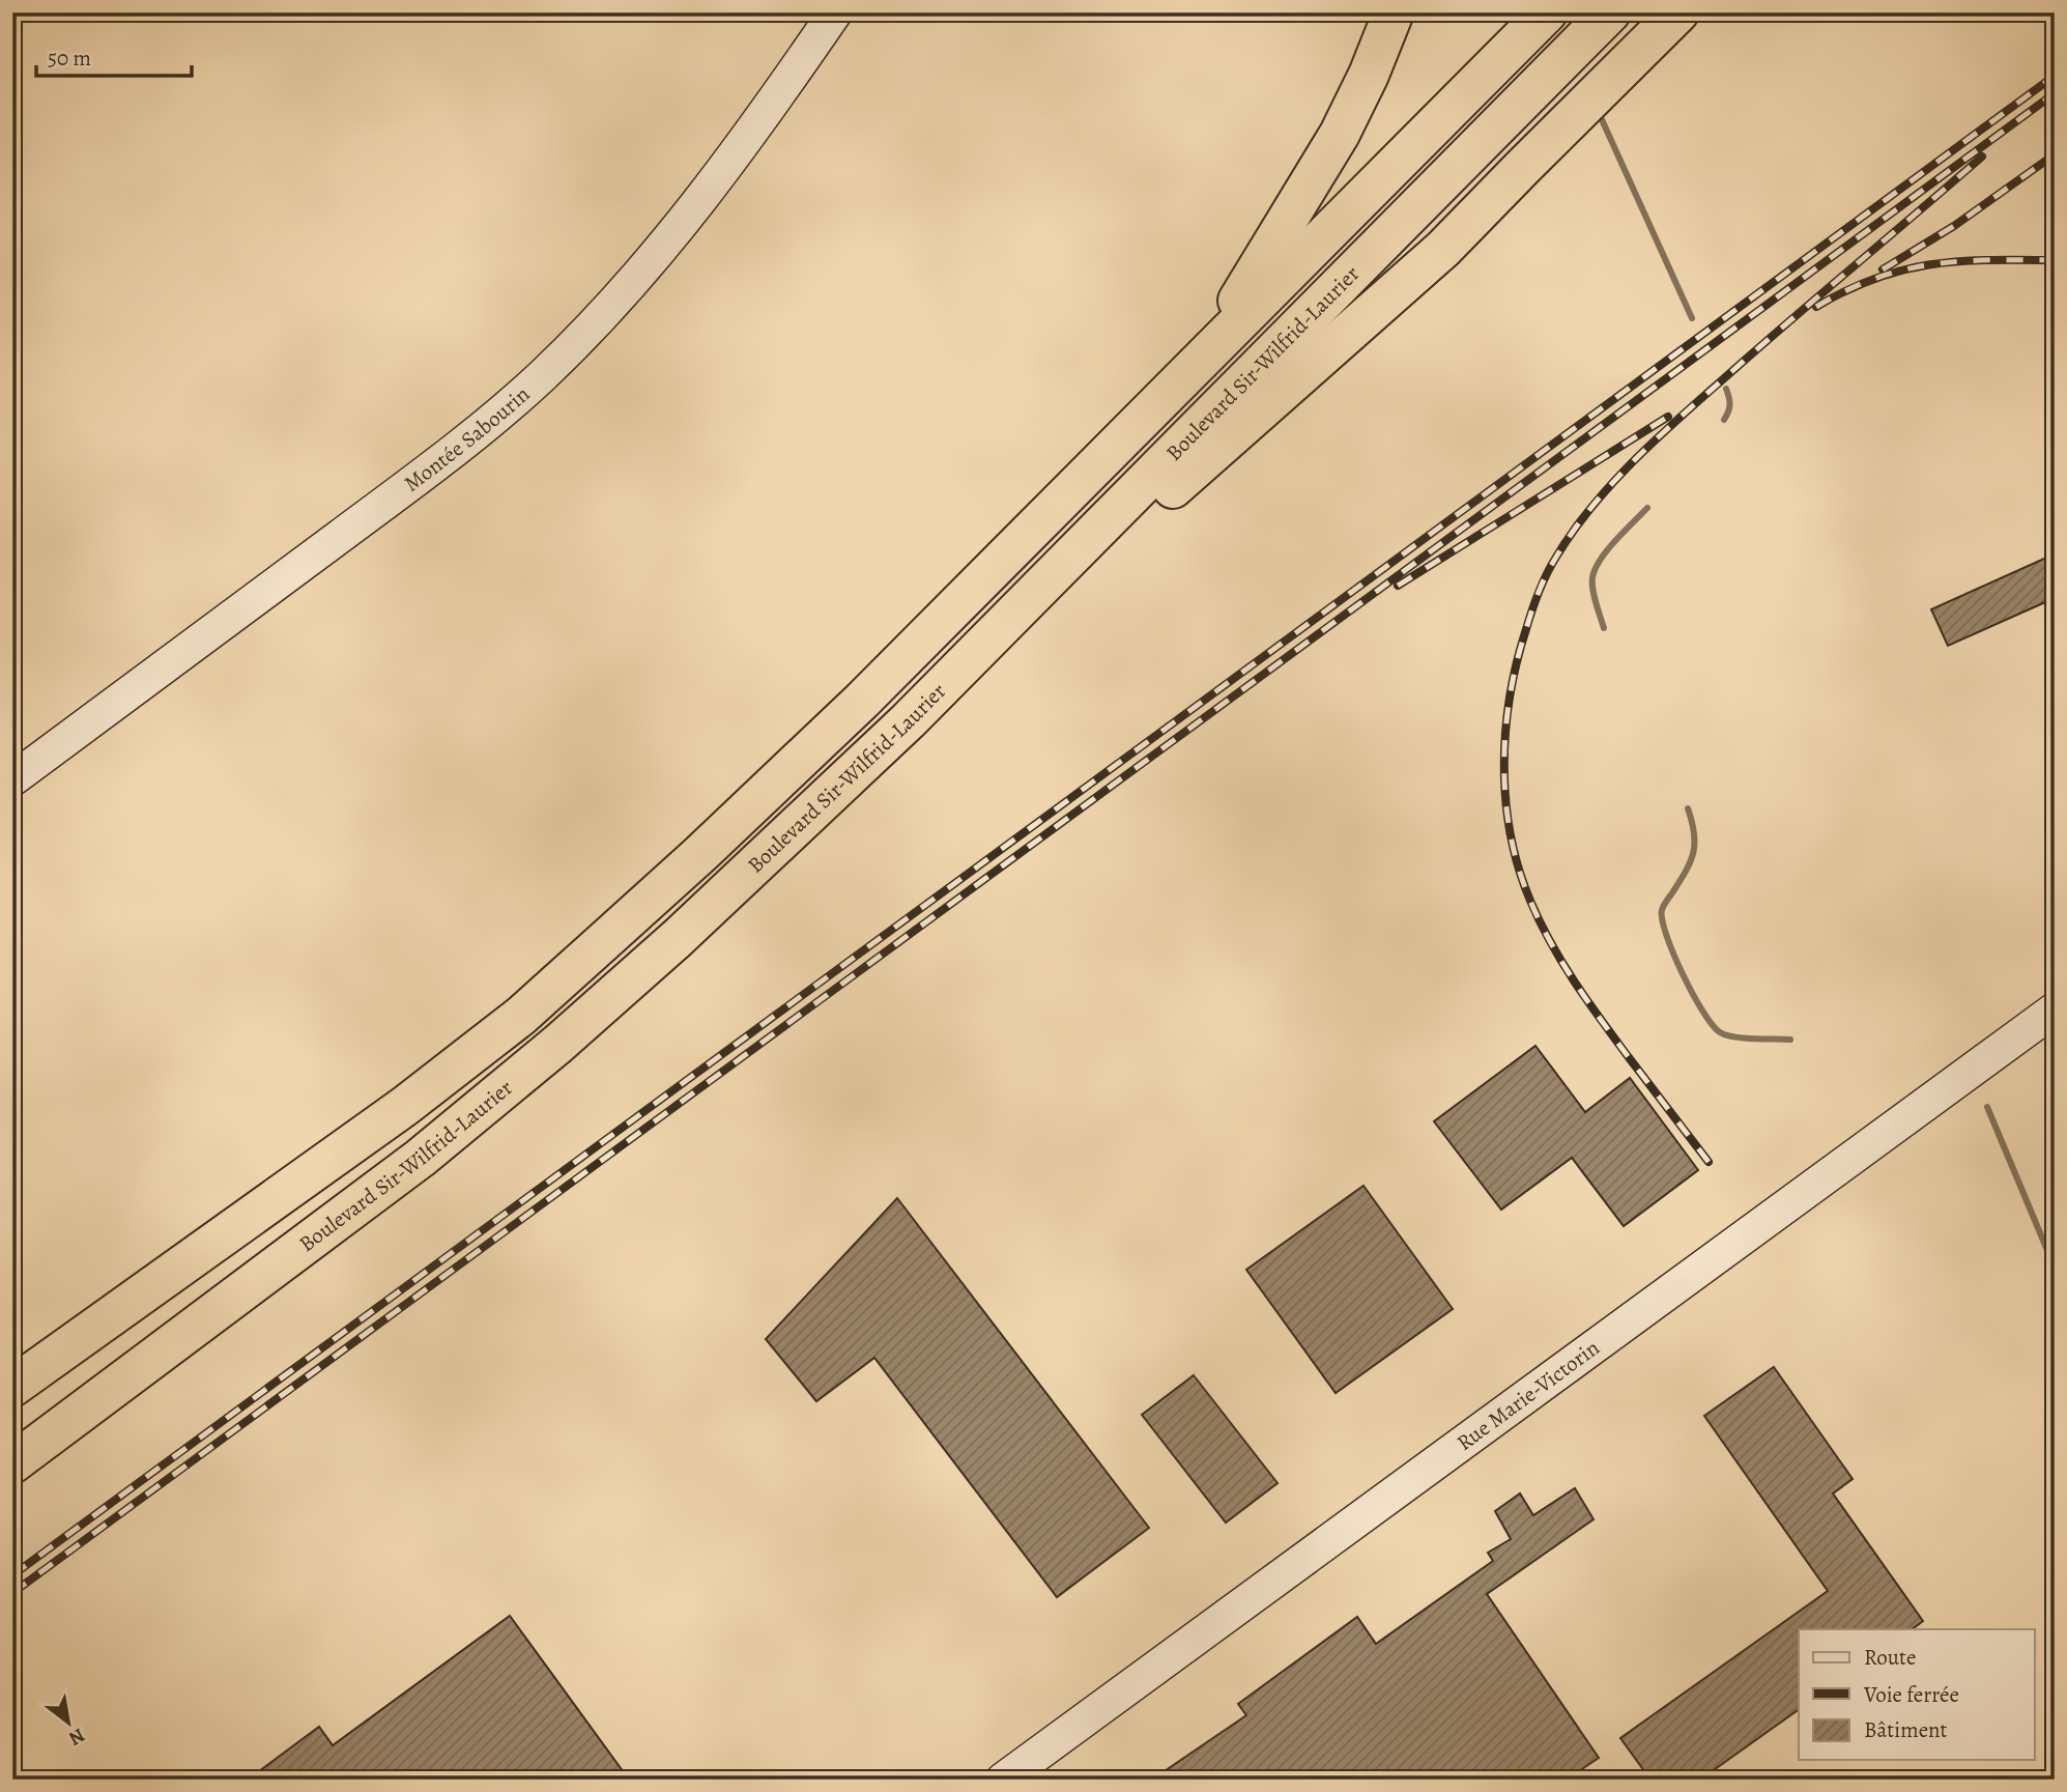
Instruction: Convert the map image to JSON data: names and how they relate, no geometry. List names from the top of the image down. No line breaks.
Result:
{"streets":{"highway":["Boulevard Sir-Wilfrid-Laurier"],"street":["Montée Sabourin","Rue Marie-Victorin"]},"legend":["Route","Voie ferrée","Bâtiment"],"scale_bar":"50 m","north":"bottom right"}
